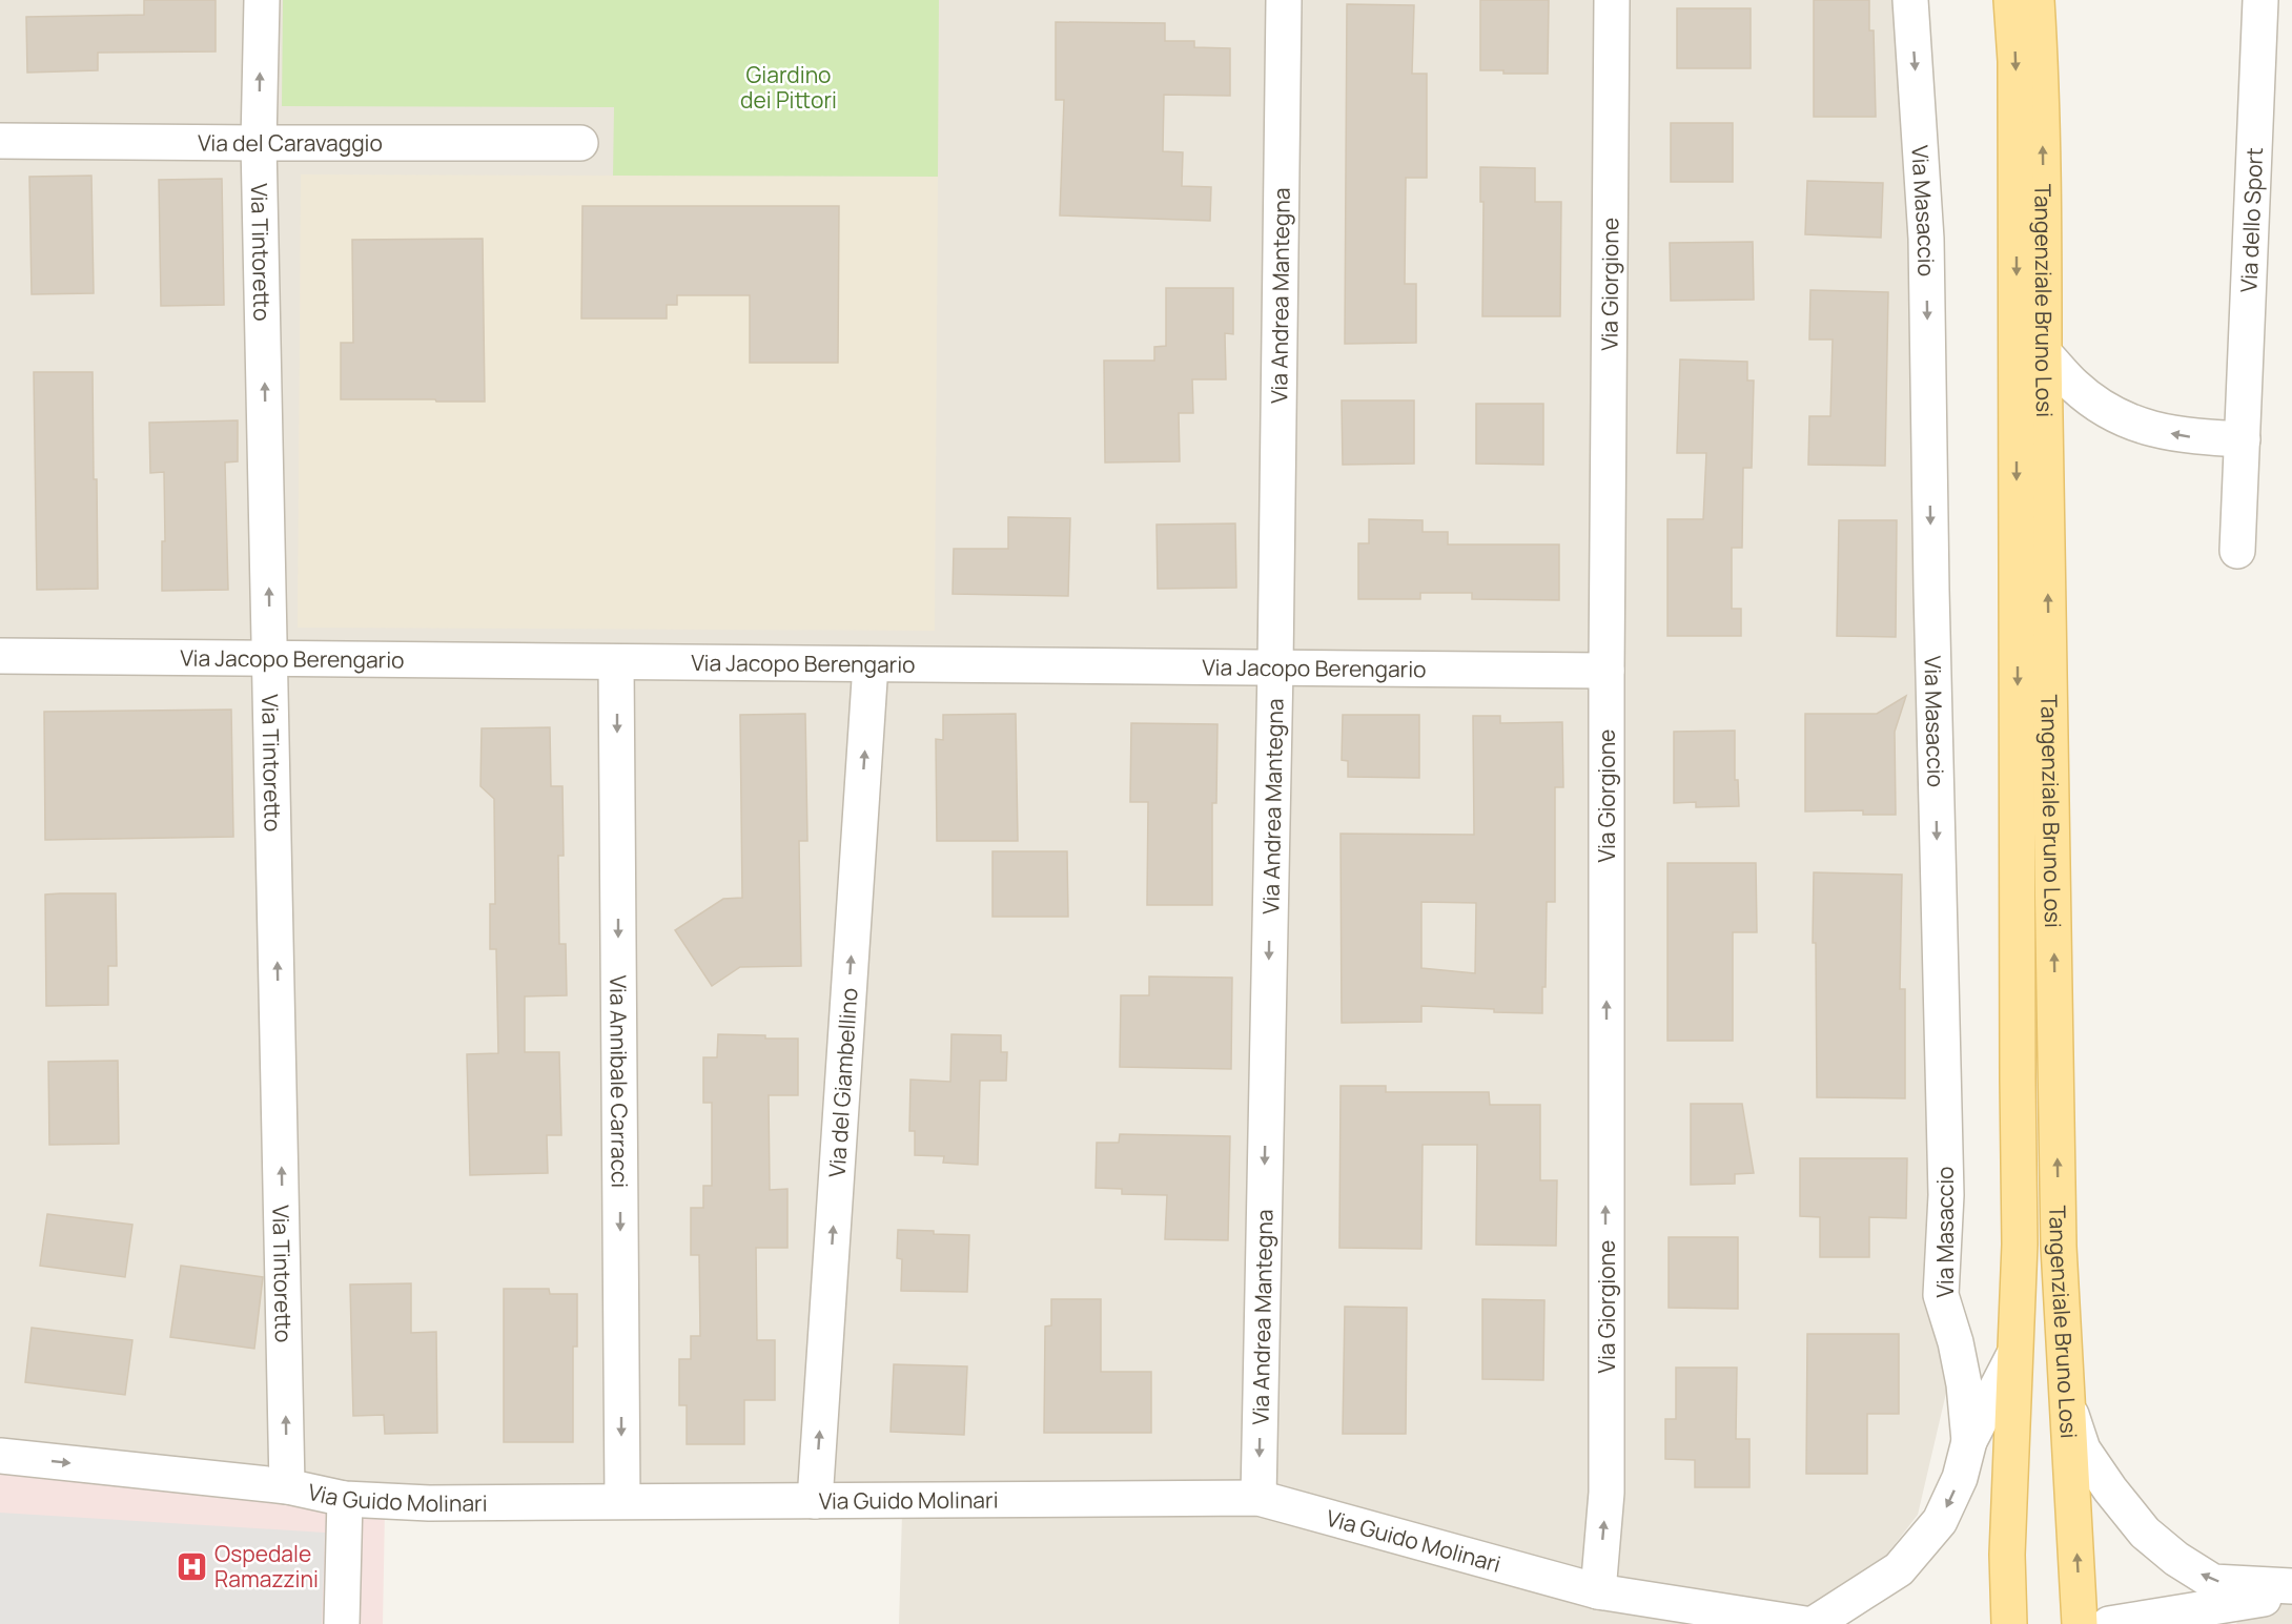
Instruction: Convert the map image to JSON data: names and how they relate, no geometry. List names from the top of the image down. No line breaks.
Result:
{"streets":{"main road":["Tangenziale Bruno Losi"],"street":["Via del Caravaggio","Via Masaccio","Via dello Sport","Via Tintoretto","Via Giorgione","Via Andrea Mantegna","Via Jacopo Berengario","Via Annibale Carracci","Via del Giambellino","Via Guido Molinari"]},"crossings":[["Via del Caravaggio","Via Tintoretto"],["Via Tintoretto","Via Jacopo Berengario"],["Via Tintoretto","Via Guido Molinari"],["Via Giorgione","Via Jacopo Berengario"],["Via Giorgione","Via Guido Molinari"],["Via Andrea Mantegna","Via Jacopo Berengario"],["Via Andrea Mantegna","Via Guido Molinari"],["Via Jacopo Berengario","Via Annibale Carracci"],["Via Jacopo Berengario","Via del Giambellino"],["Via Annibale Carracci","Via Guido Molinari"],["Via del Giambellino","Via Guido Molinari"]],"one_way":["Via Masaccio","Via Tintoretto","Via Giorgione","Via Andrea Mantegna","Via Annibale Carracci","Via del Giambellino"],"parks":["Giardino dei Pittori"],"places":{"hospital":["Ospedale Ramazzini"]}}
